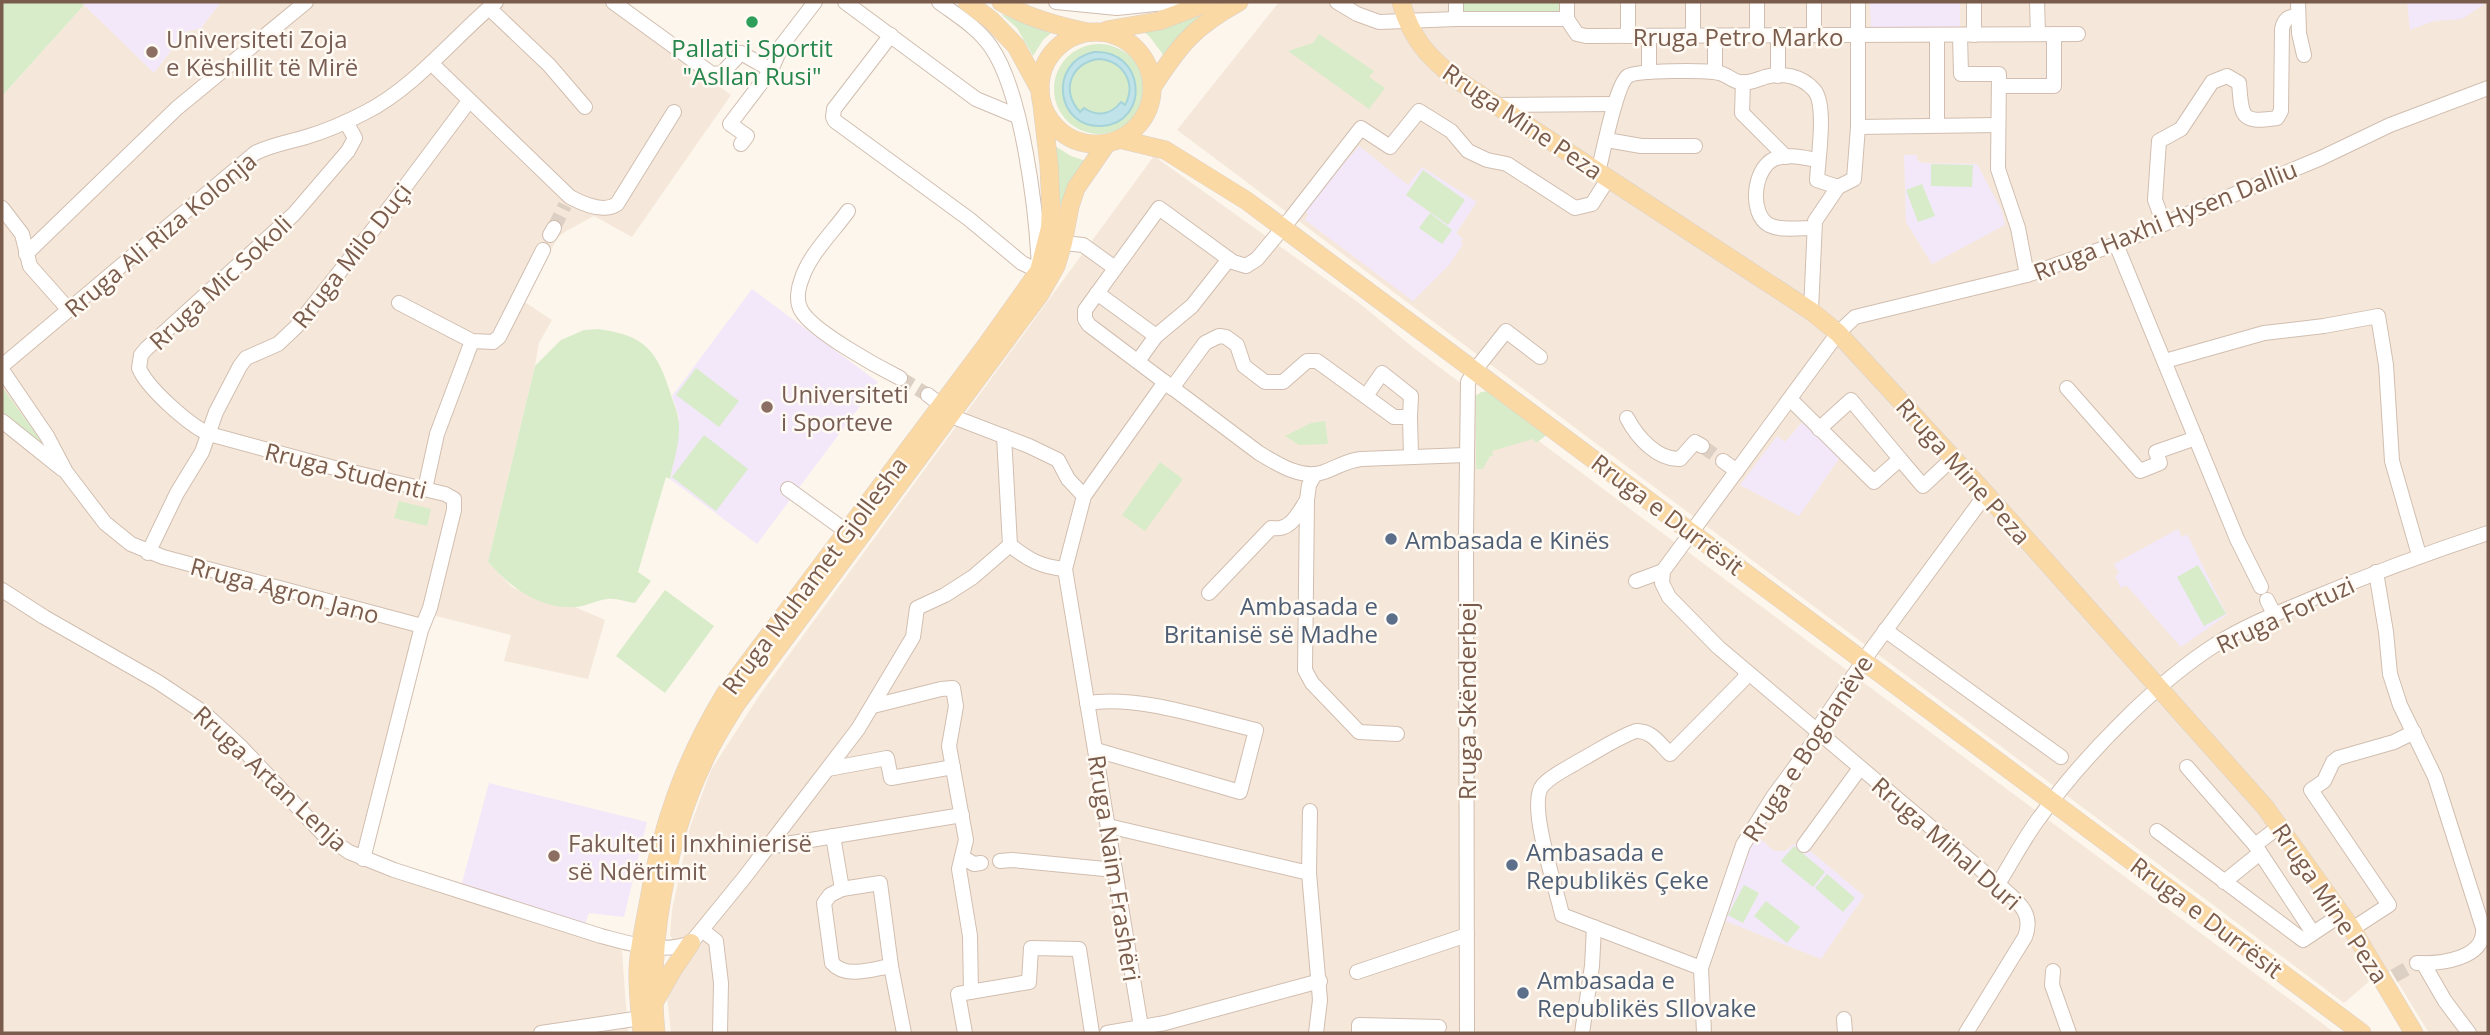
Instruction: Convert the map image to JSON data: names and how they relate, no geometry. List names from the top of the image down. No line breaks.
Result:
{"streets":{"main road":["Rruga Mine Peza","Rruga e Durrësit","Rruga Muhamet Gjollesha"],"street":["Rruga Petro Marko","Rruga Haxhi Hysen Dalliu","Rruga Ali Riza Kolonja","Rruga Milo Duçi","Rruga Mic Sokoli","Rruga Studenti","Rruga Agron Jano","Rruga Fortuzi","Rruga Skënderbej","Rruga e Bogdanëve","Rruga Artan Lenja","Rruga Mihal Duri","Rruga Naim Frashëri"]},"crossings":[["Rruga Mine Peza","Rruga Haxhi Hysen Dalliu"],["Rruga Mine Peza","Rruga Fortuzi"],["Rruga Mine Peza","Rruga e Bogdanëve"],["Rruga Ali Riza Kolonja","Rruga Mic Sokoli"],["Rruga Milo Duçi","Rruga Mic Sokoli"],["Rruga Milo Duçi","Rruga Studenti"],["Rruga Mic Sokoli","Rruga Studenti"],["Rruga Studenti","Rruga Agron Jano"],["Rruga Studenti","Rruga Artan Lenja"],["Rruga e Durrësit","Rruga Muhamet Gjollesha"],["Rruga e Durrësit","Rruga Fortuzi"],["Rruga e Durrësit","Rruga Skënderbej"],["Rruga e Durrësit","Rruga e Bogdanëve"],["Rruga Muhamet Gjollesha","Rruga Artan Lenja"],["Rruga e Bogdanëve","Rruga Mihal Duri"]],"places":["Pallati i Sportit \"Asllan Rusi\"","Universiteti Zoja e Këshillit të Mirë","Universiteti i Sporteve","Ambasada e Kinës","Ambasada e Britanisë së Madhe","Fakulteti i Inxhinierisë së Ndërtimit","Ambasada e Republikës Çeke","Ambasada e Republikës Sllovake"]}
